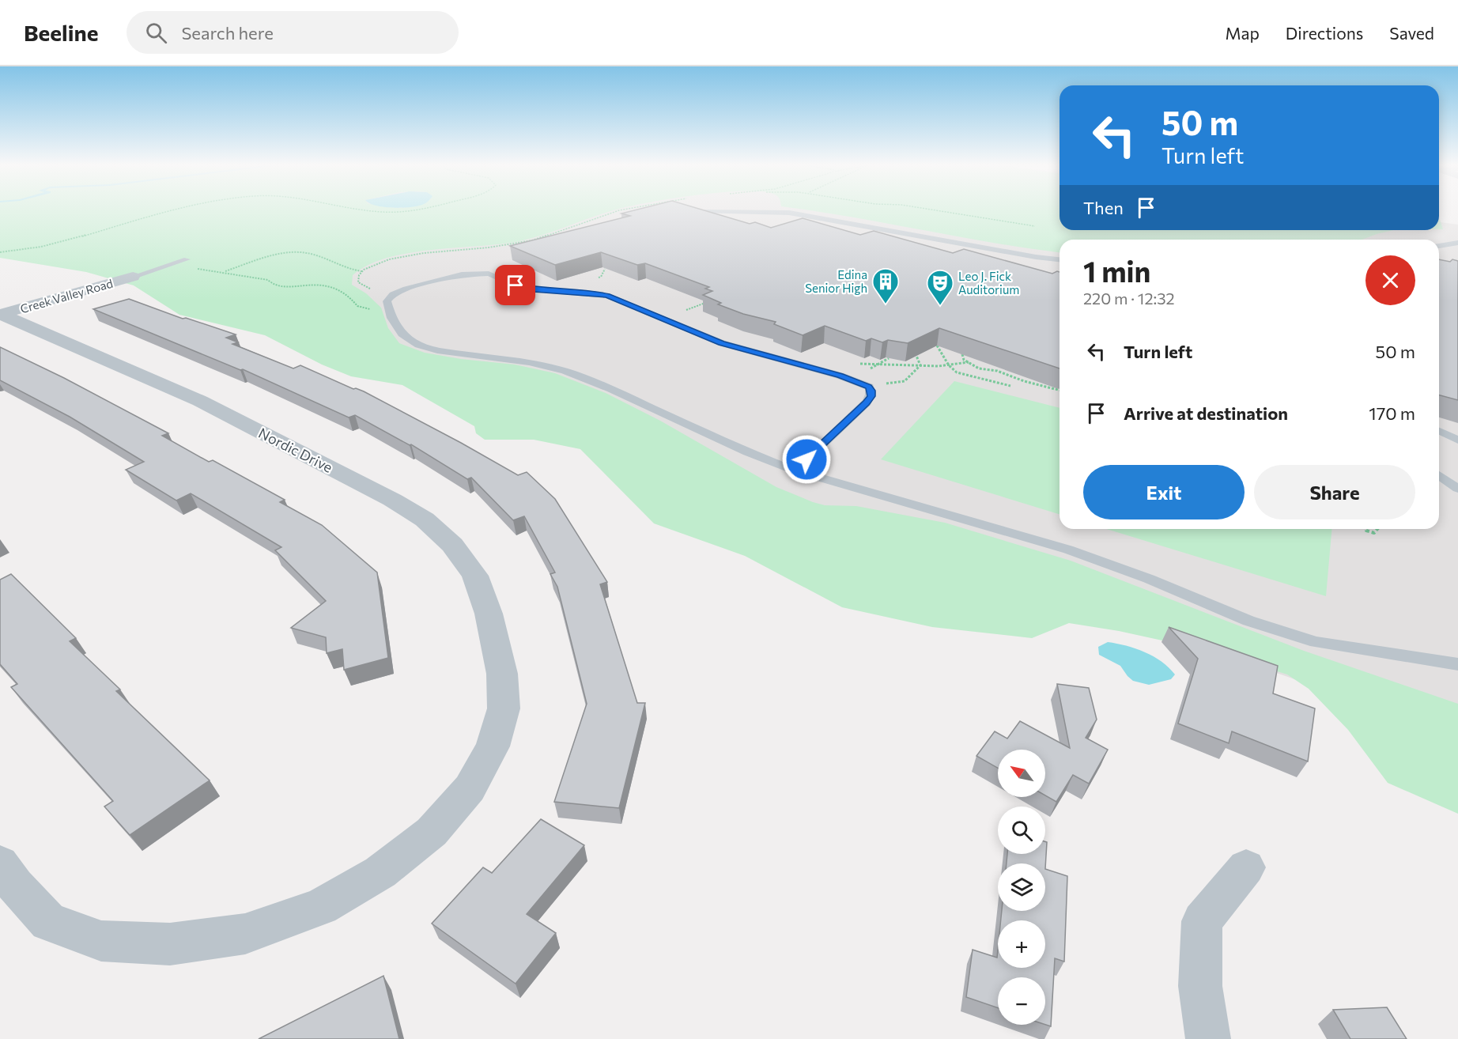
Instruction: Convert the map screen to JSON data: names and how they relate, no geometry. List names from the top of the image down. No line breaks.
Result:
{"streets":{"street":["Creek Valley Road","Nordic Drive"]},"crossings":[["Creek Valley Road","Nordic Drive"]],"places":{"building":["Edina Senior High"],"theatre":["Leo J. Fick Auditorium"]},"north":"top left","page":{"header":"Beeline","search":"Search here","nav":["Map","Directions","Saved"],"turn":["50 m","Turn left"],"then":"Then","heading":["1 min","220 m · 12:32"],"list":[{"name":"Turn left","value":"50 m"},{"name":"Arrive at destination","value":"170 m"}],"buttons":["Exit","Share"],"map_buttons":["+","−"]}}
